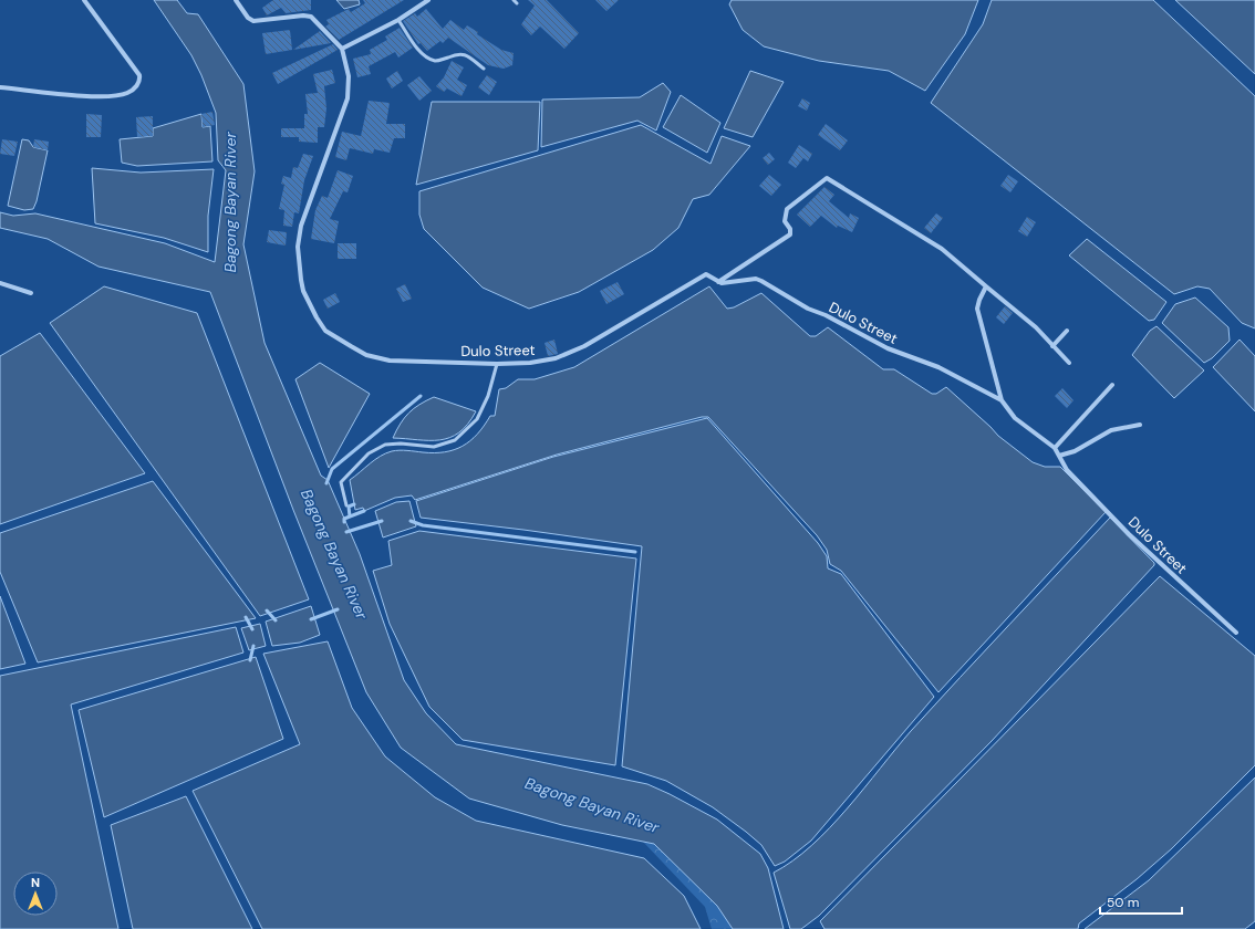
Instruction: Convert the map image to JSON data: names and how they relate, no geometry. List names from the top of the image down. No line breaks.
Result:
{"streets":{"street":["Dulo Street"]},"water":["Bagong Bayan River"],"scale_bar":"50 m","north":"top"}
